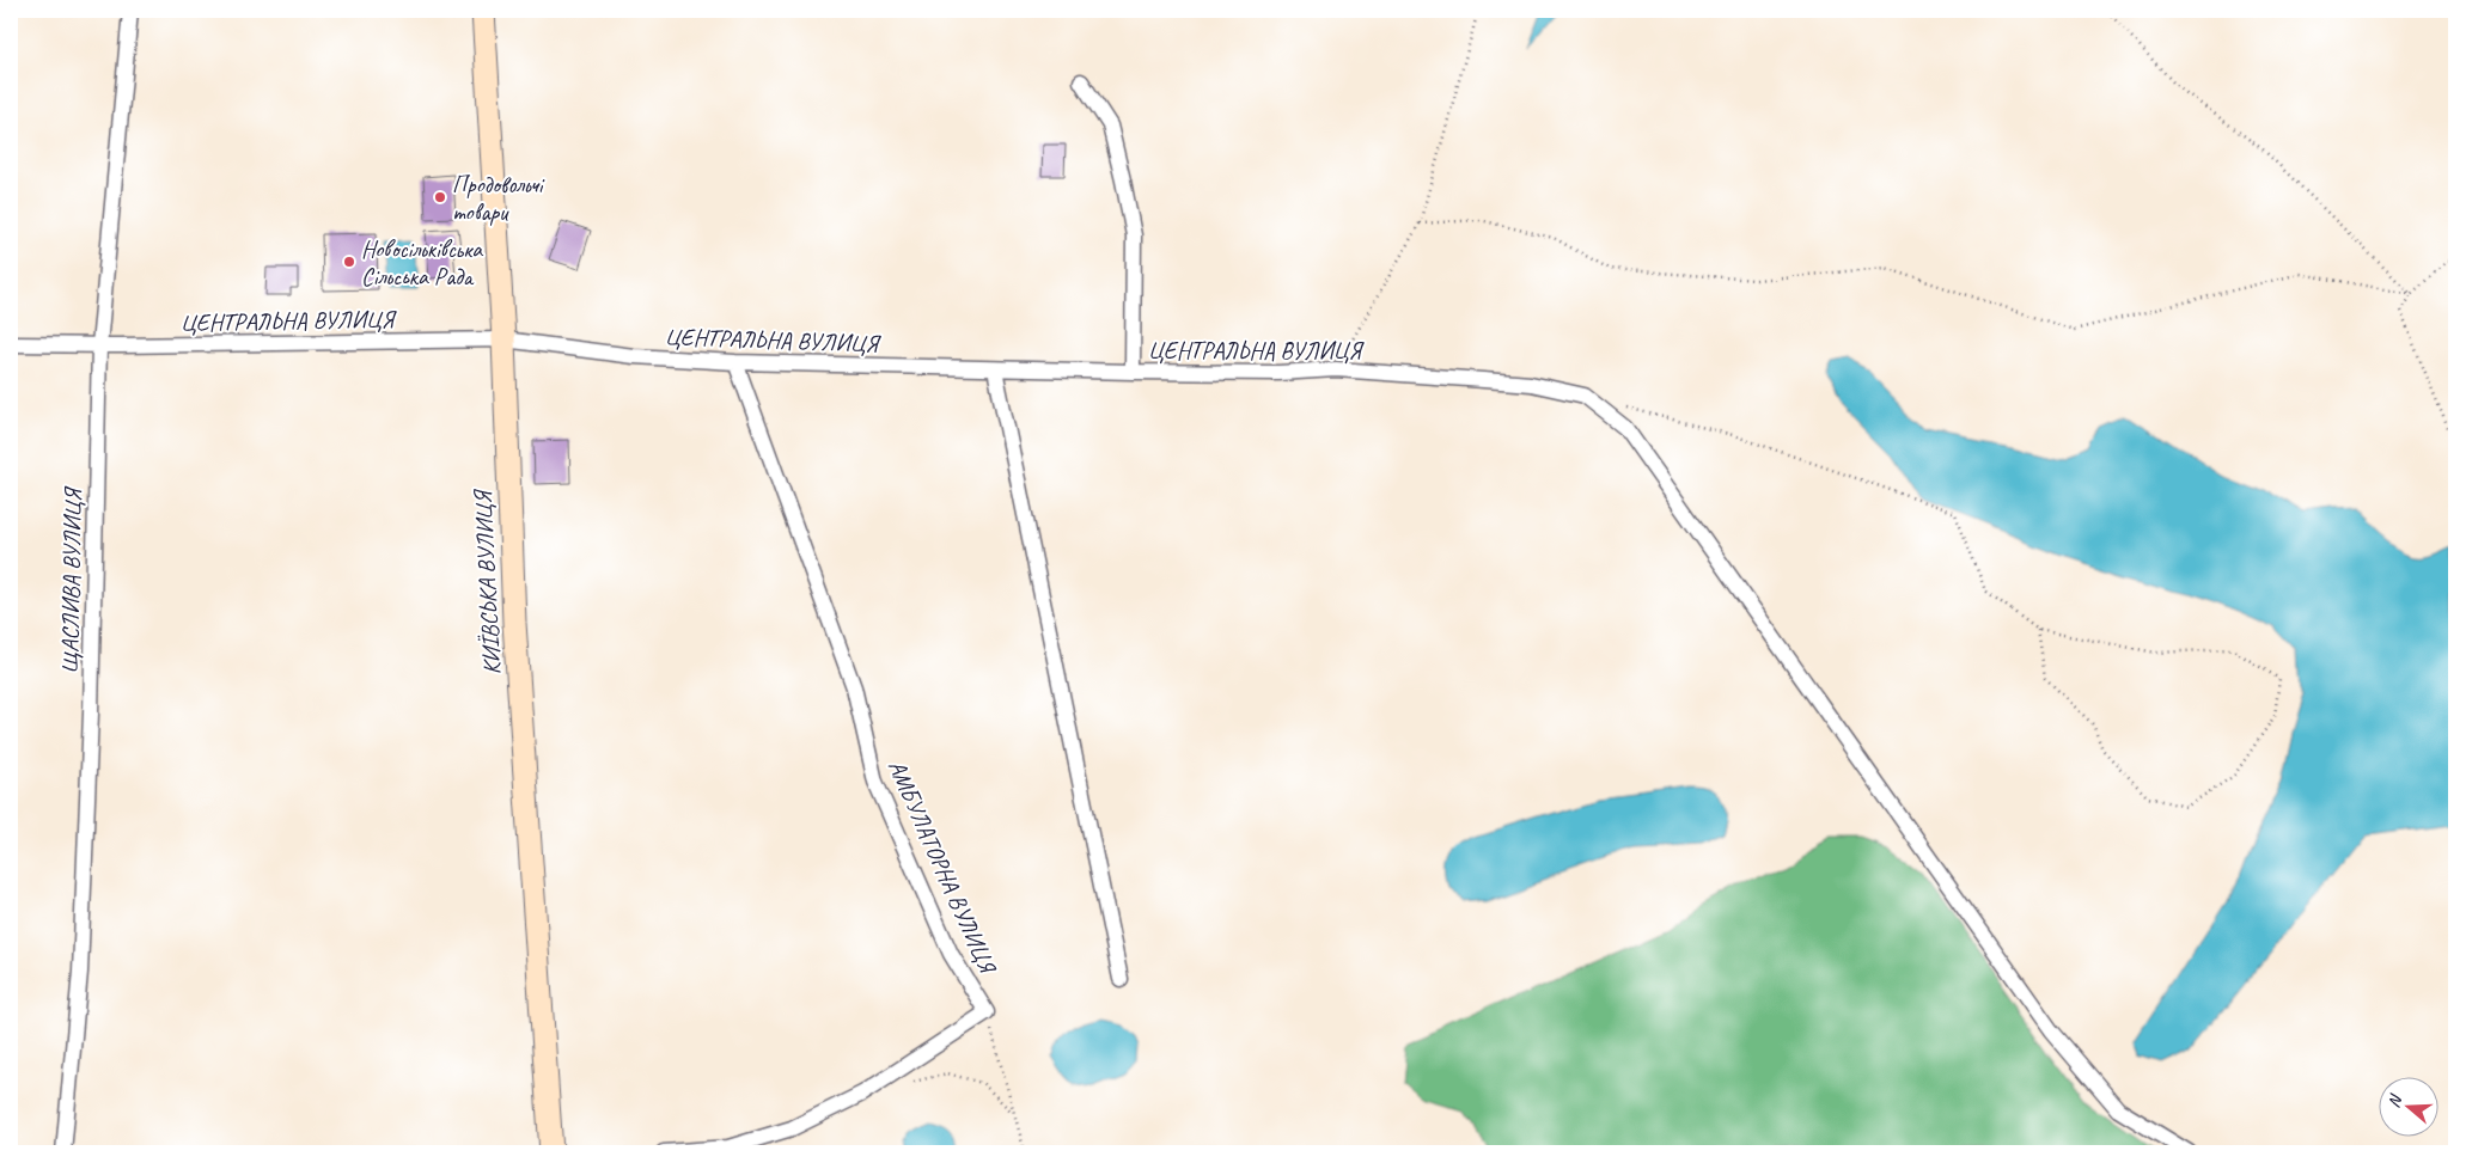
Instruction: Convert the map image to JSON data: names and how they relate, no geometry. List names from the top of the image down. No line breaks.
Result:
{"streets":{"street":["ЦЕНТРАЛЬНА ВУЛИЦЯ","ЩАСЛИВА ВУЛИЦЯ","КИЇВСЬКА ВУЛИЦЯ","АМБУЛАТОРНА ВУЛИЦЯ"]},"crossings":[["ЦЕНТРАЛЬНА ВУЛИЦЯ","ЩАСЛИВА ВУЛИЦЯ"],["ЦЕНТРАЛЬНА ВУЛИЦЯ","КИЇВСЬКА ВУЛИЦЯ"],["ЦЕНТРАЛЬНА ВУЛИЦЯ","АМБУЛАТОРНА ВУЛИЦЯ"]],"places":["Продовольчі товари","Новосільківська Сільська Рада"],"north":"left"}
